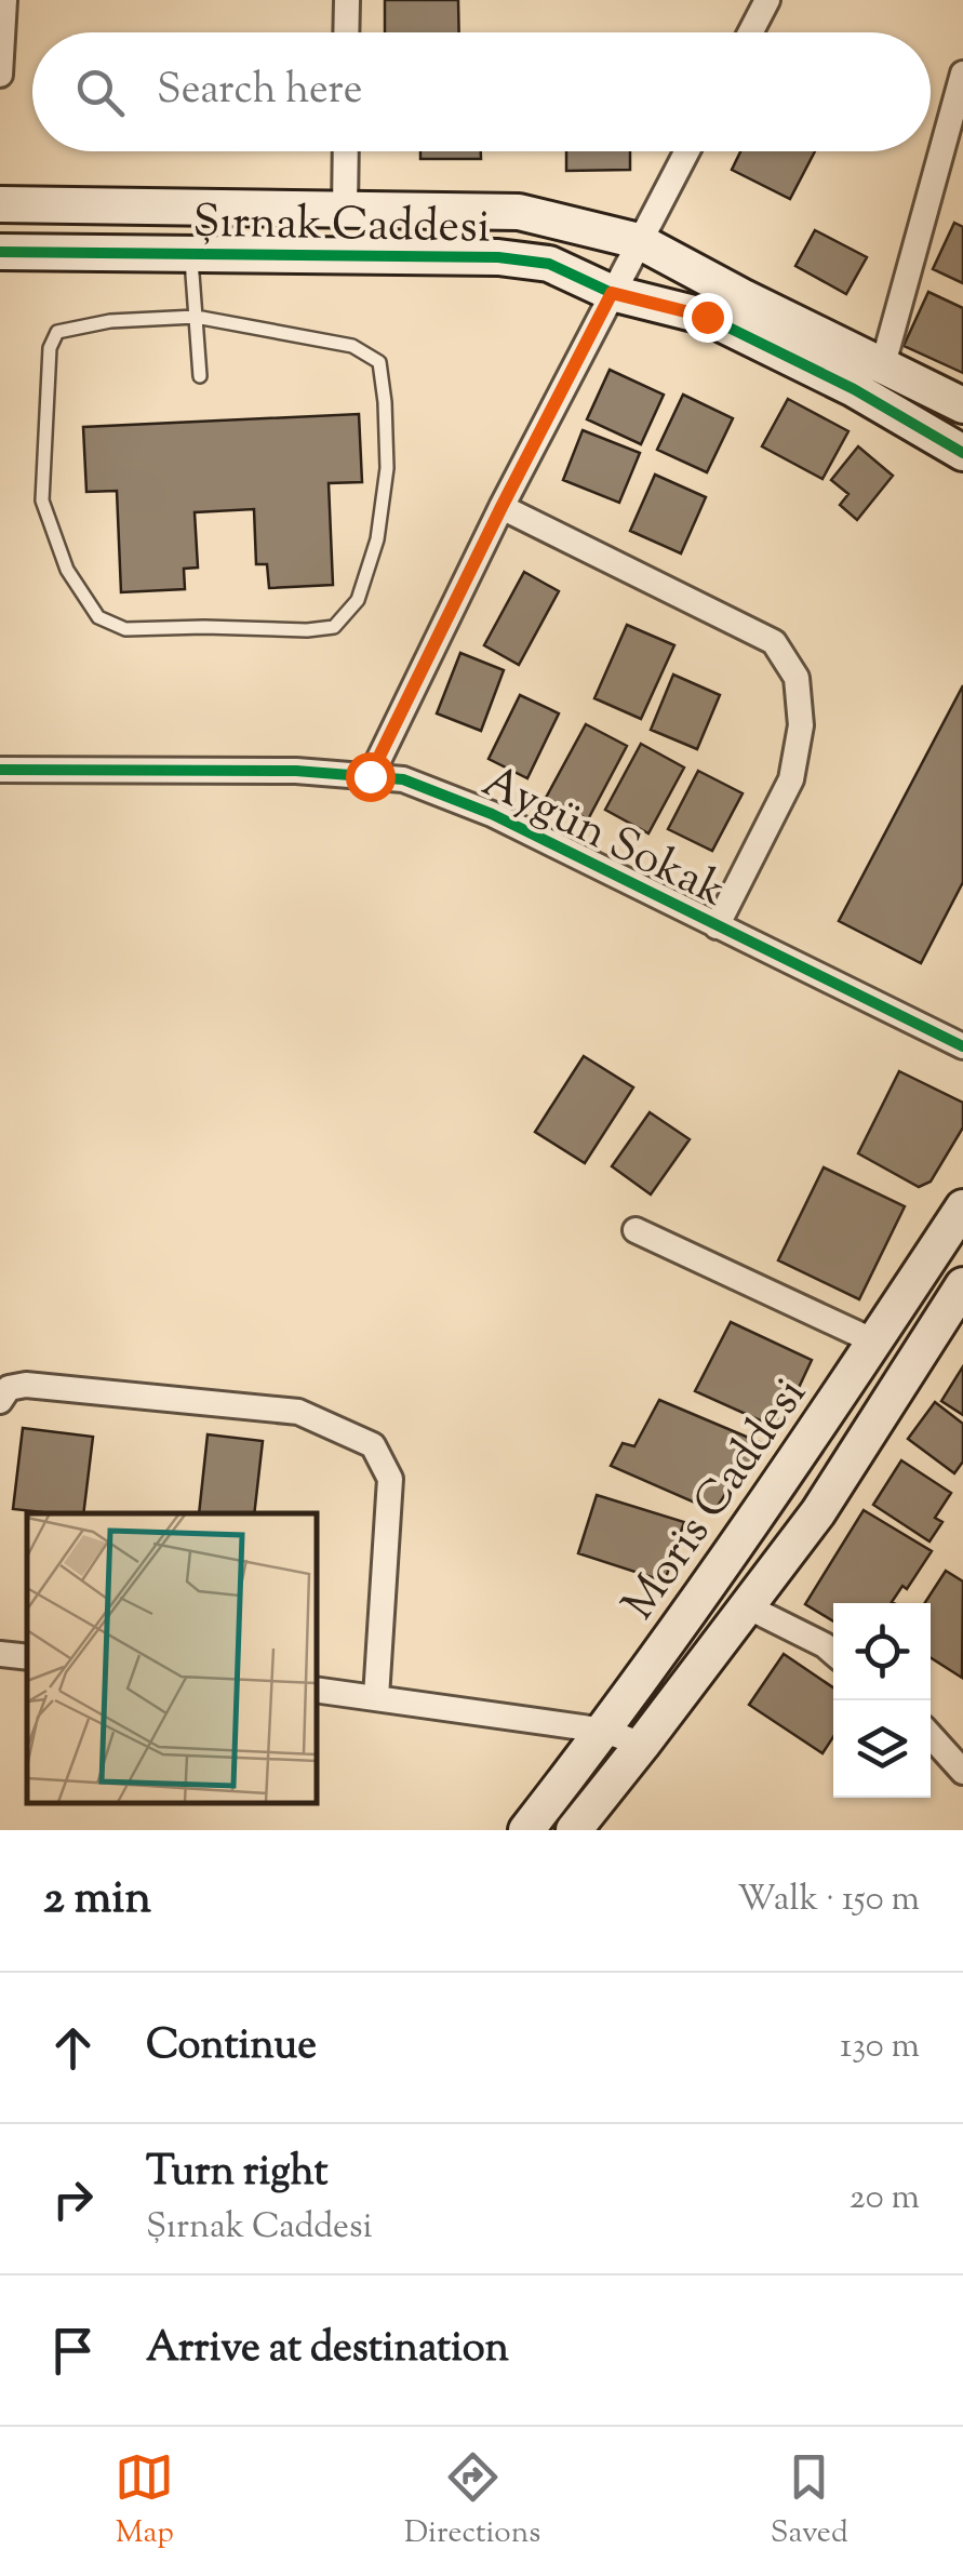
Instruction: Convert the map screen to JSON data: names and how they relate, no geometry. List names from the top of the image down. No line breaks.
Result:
{"streets":{"street":["Şırnak Caddesi","Aygün Sokak","Moris Caddesi"]},"page":{"search":"Search here","heading":["2 min","Walk · 150 m"],"list":[["Continue","130 m"],["Turn right","Şırnak Caddesi","20 m"],"Arrive at destination"],"nav":["Map","Directions","Saved"]}}
